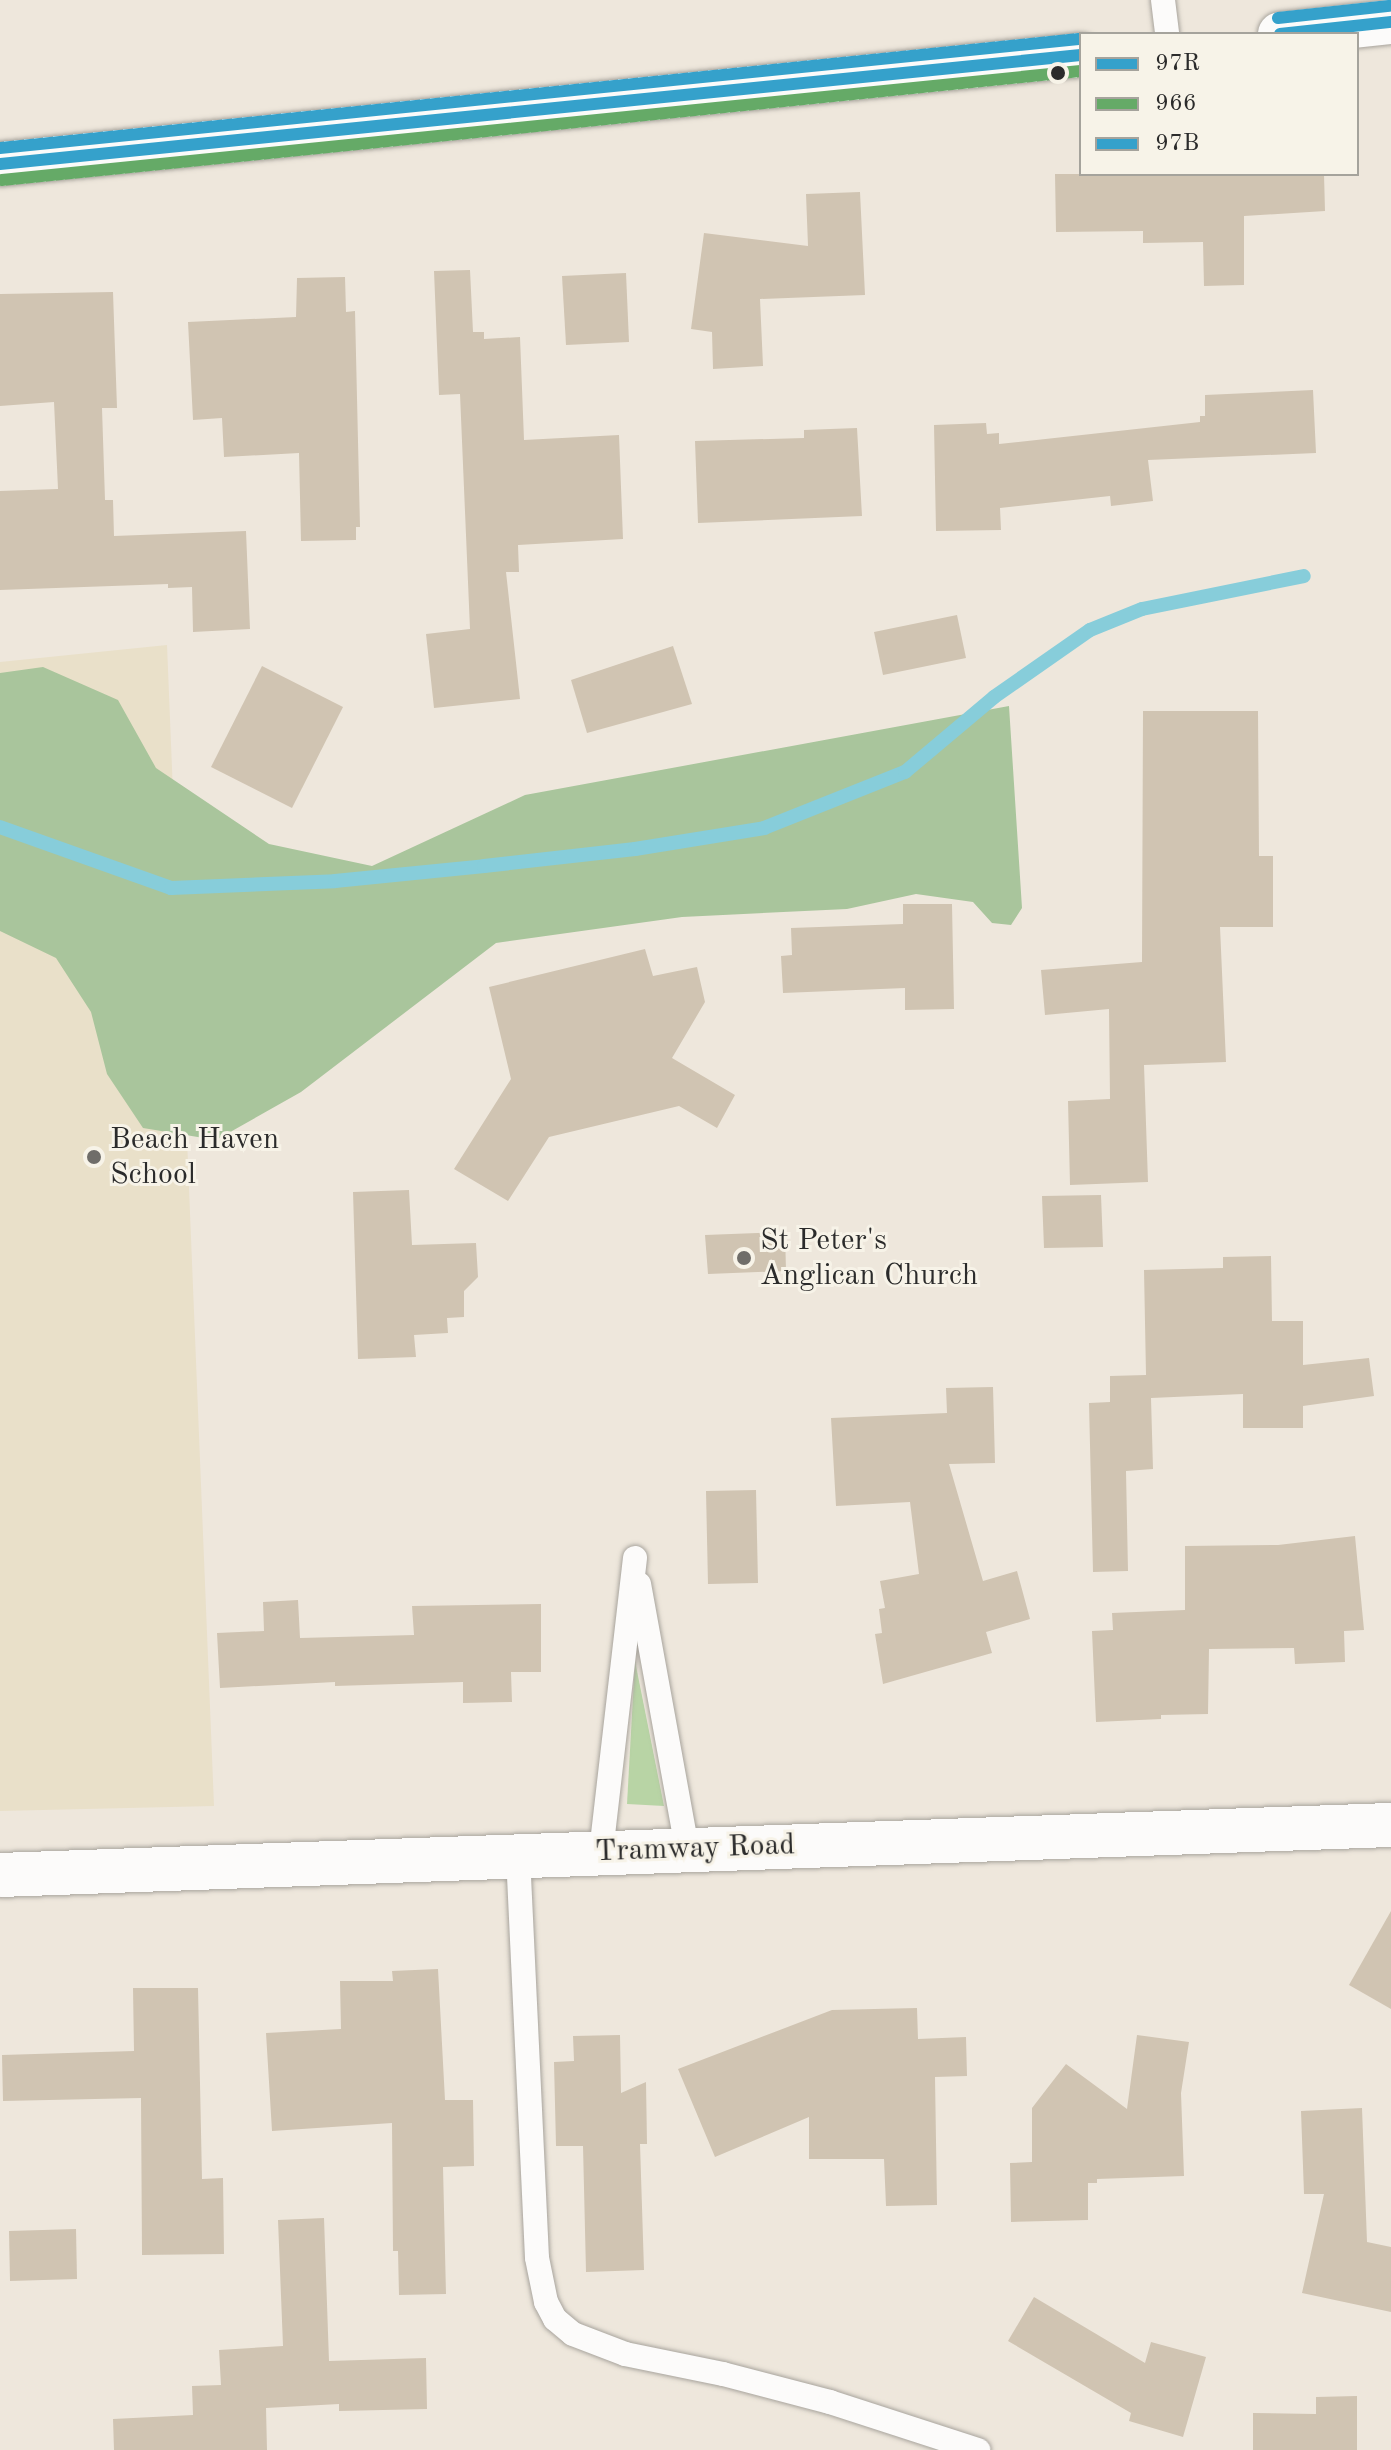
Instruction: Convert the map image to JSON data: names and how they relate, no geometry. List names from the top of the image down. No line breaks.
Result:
{"streets":{"street":["Tramway Road"]},"places":["Beach Haven School","St Peter's Anglican Church"],"lines":["transit line 97B","transit line 97R","transit line 966"],"legend":["97R","966","97B"]}
